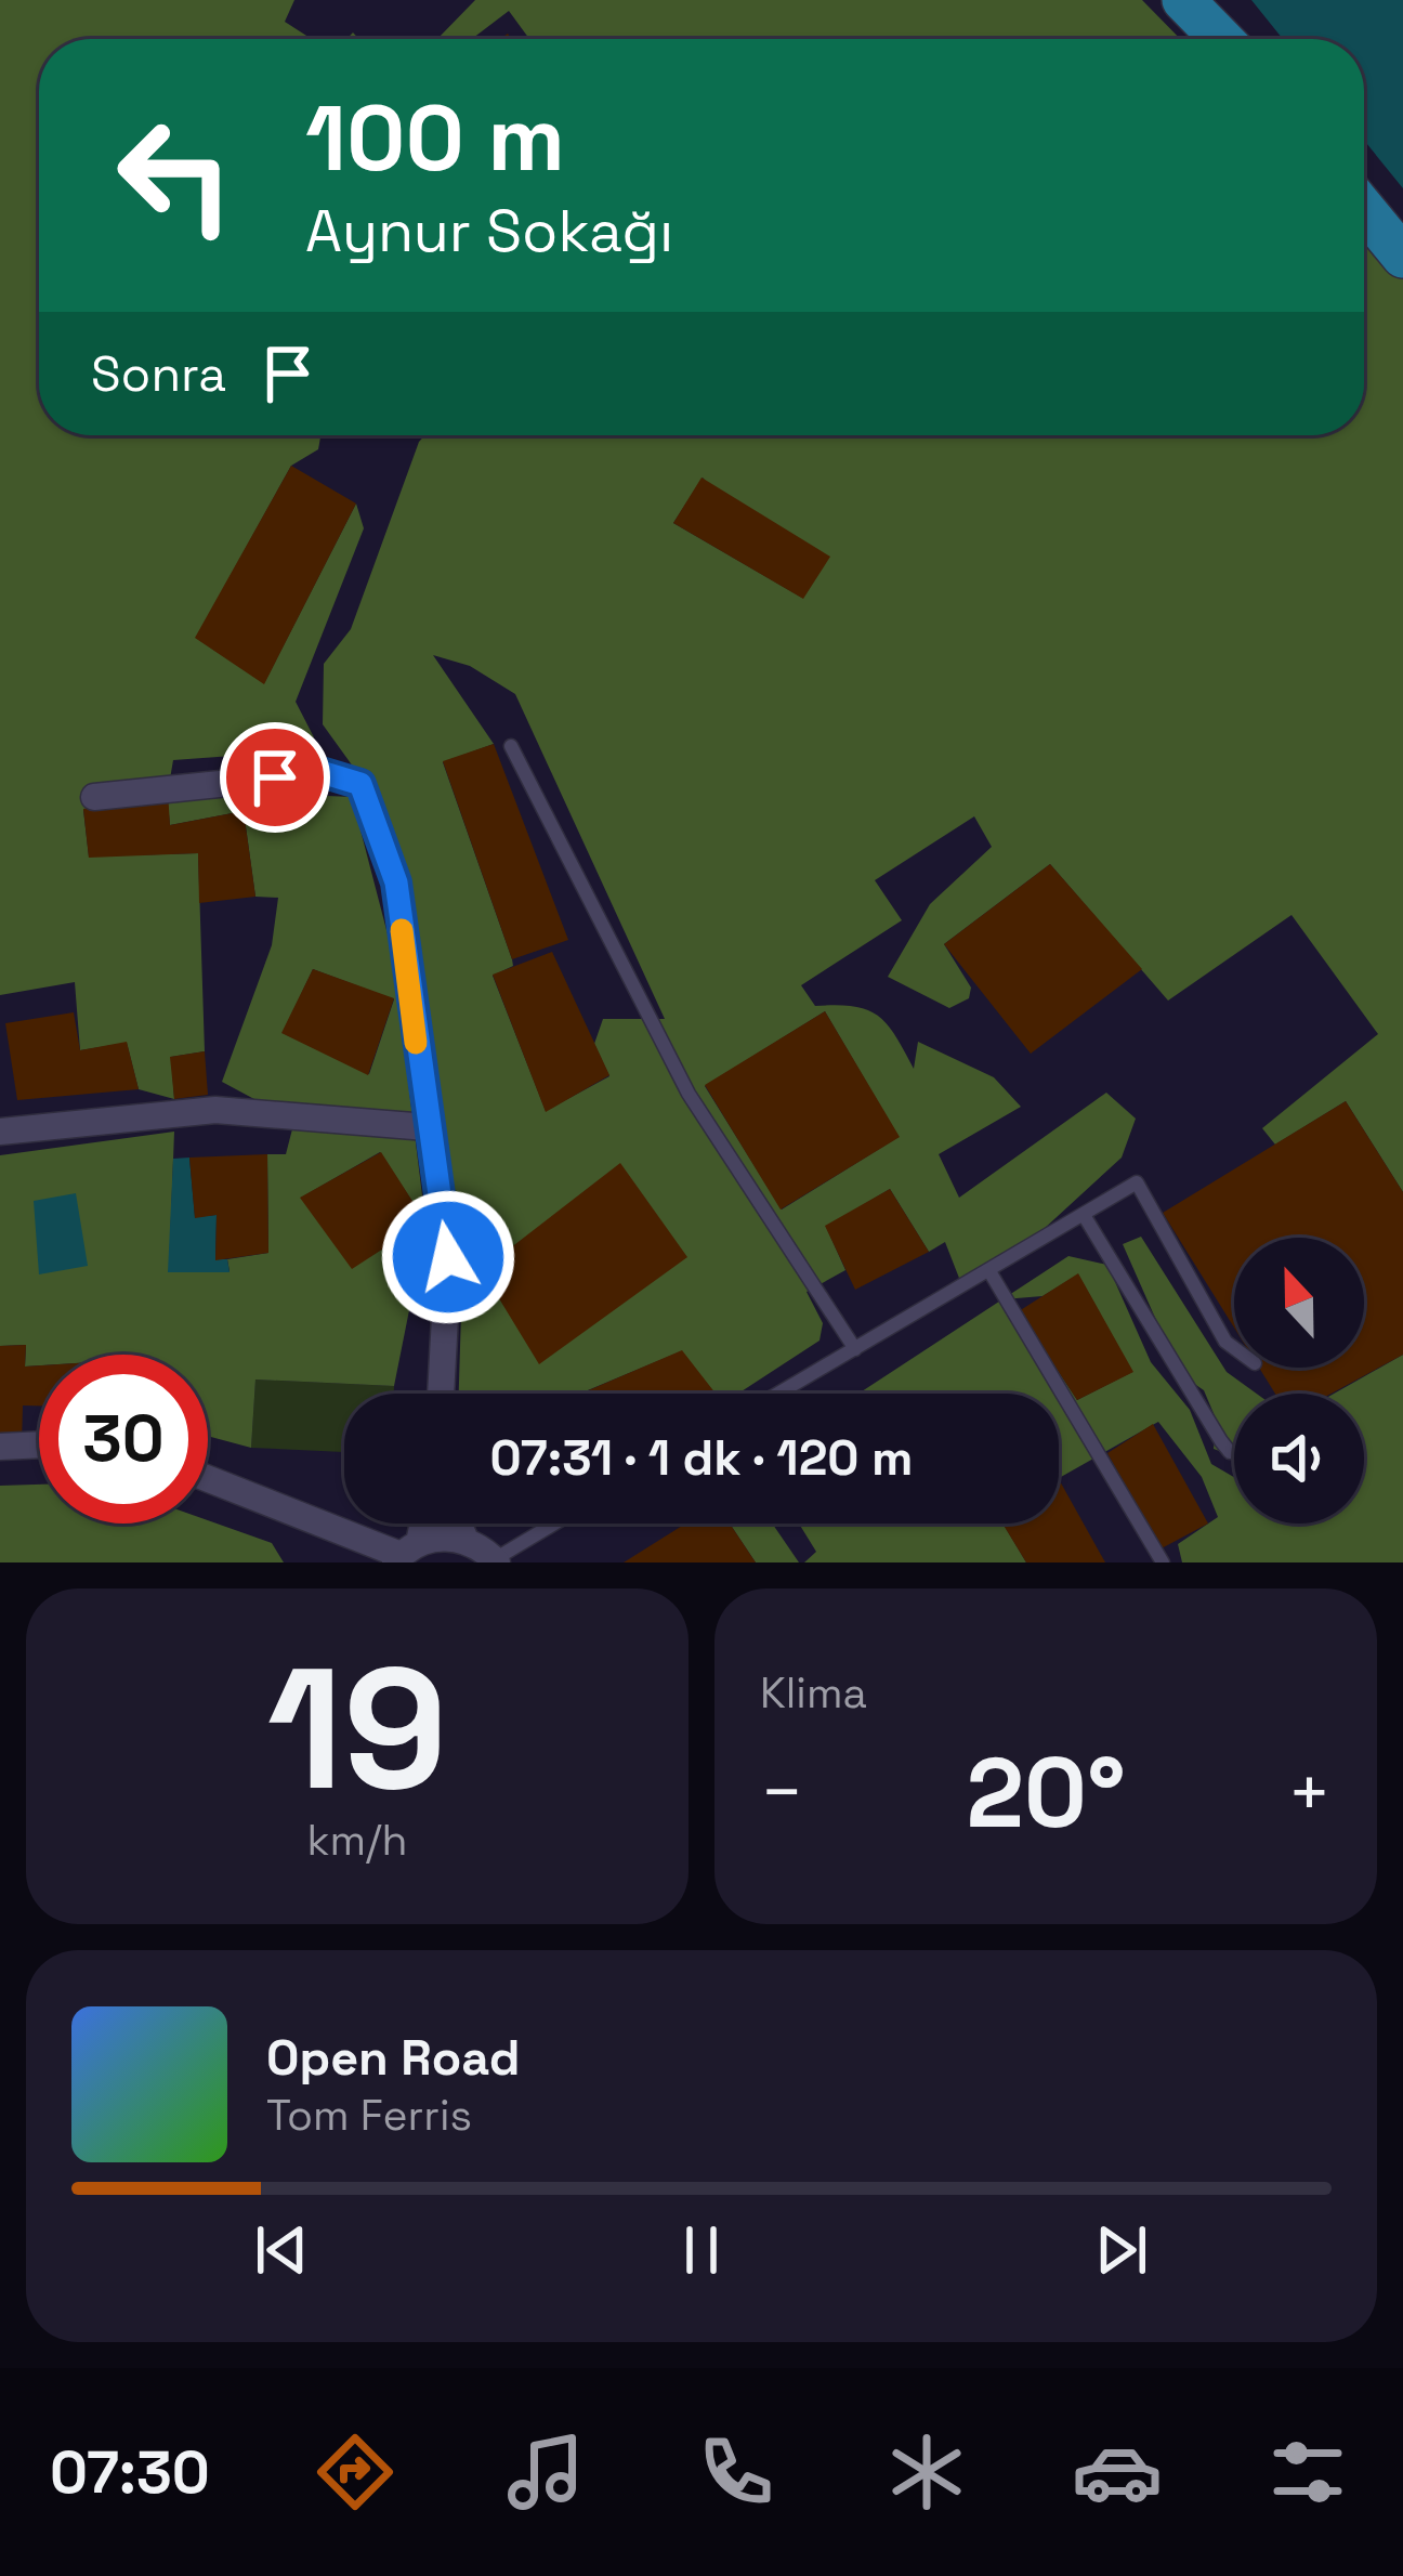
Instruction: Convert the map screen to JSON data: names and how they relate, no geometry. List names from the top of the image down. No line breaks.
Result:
{"north":"top","page":{"turn":["100 m","Aynur Sokağı"],"then":"Sonra","limit":"30","trip":"07:31 · 1 dk · 120 m","tile":[["19","km/h"],"Klima"],"heat":["−","20°","+"],"song":["Open Road","Tom Ferris"],"tabs":"07:30"}}
